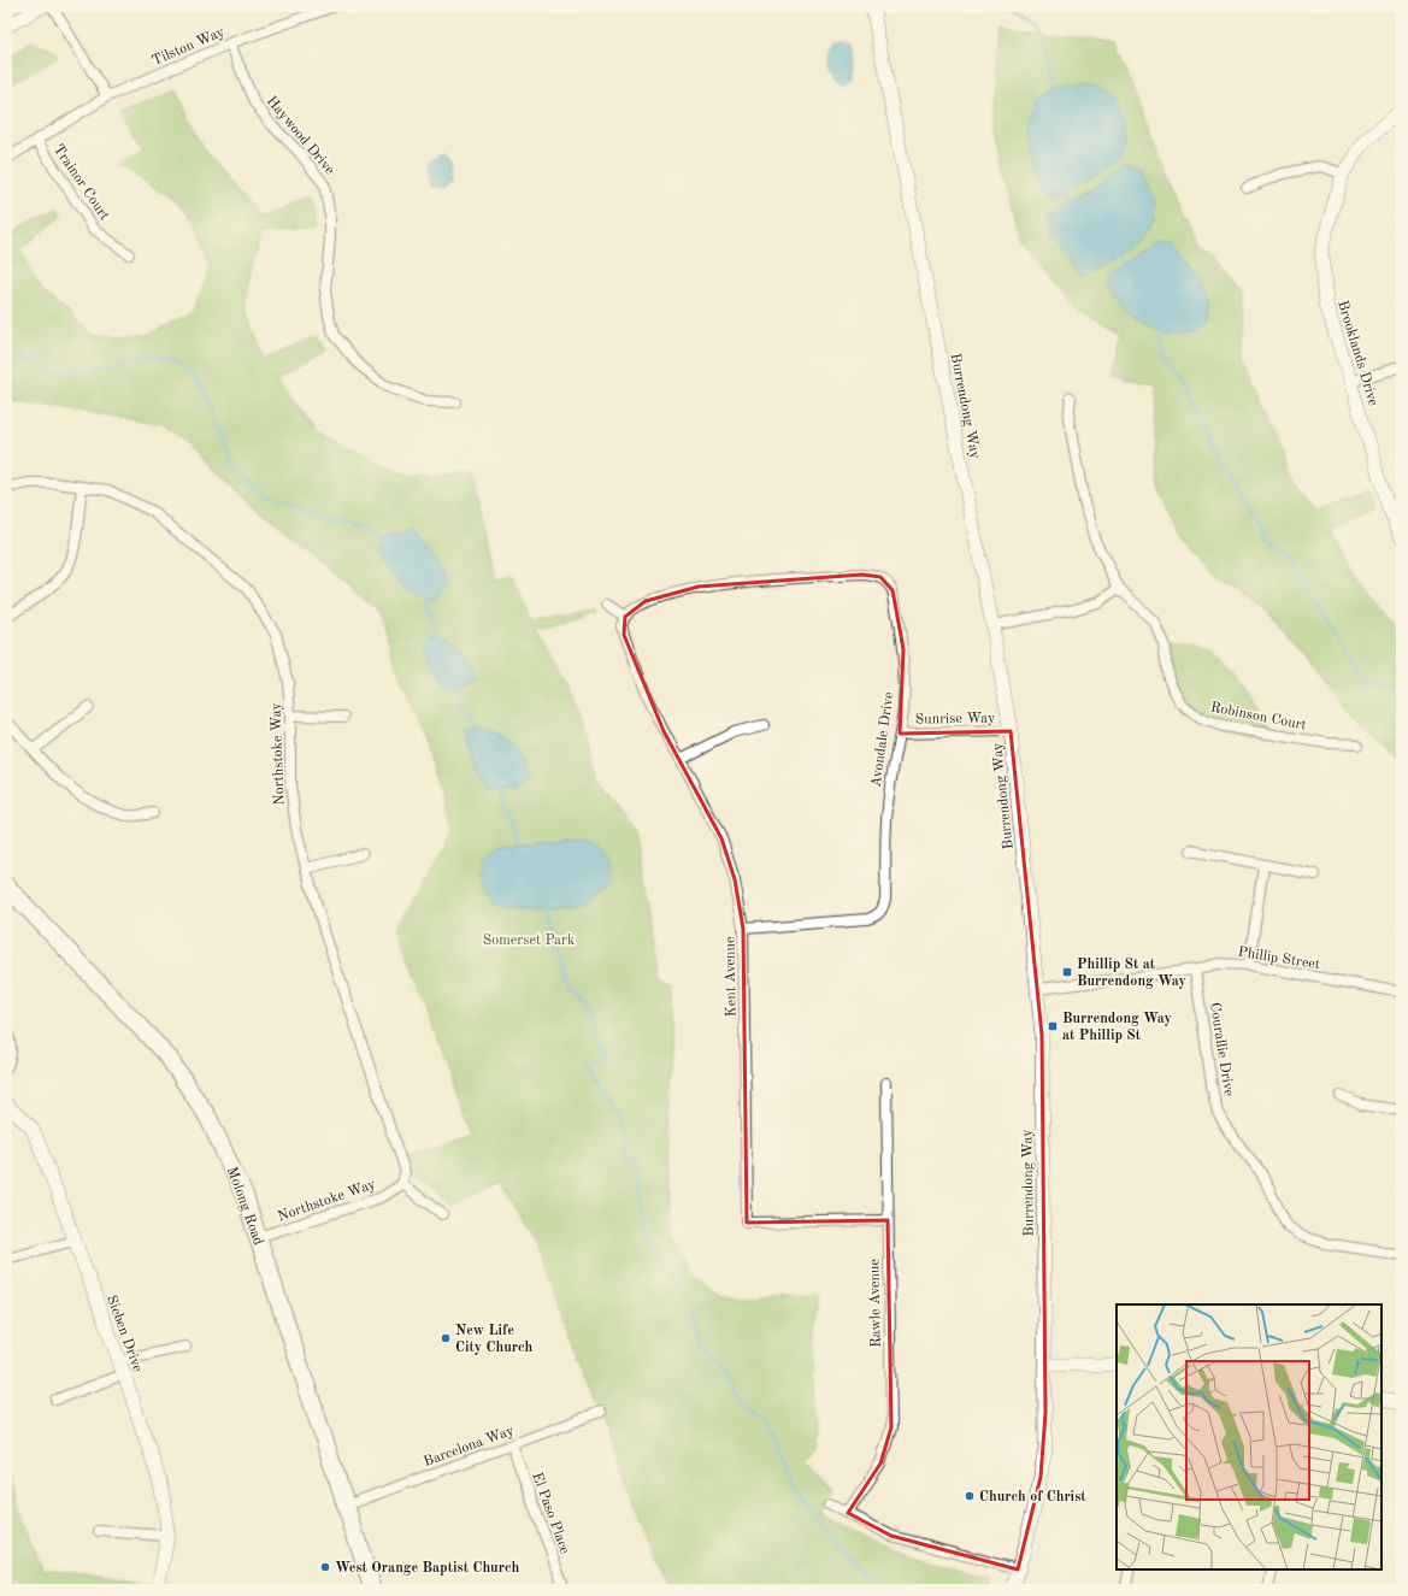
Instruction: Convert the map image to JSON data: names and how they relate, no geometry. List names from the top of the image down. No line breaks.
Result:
{"streets":{"highway":["Molong Road"],"main road":["Brooklands Drive","Burrendong Way","Sieben Drive"],"street":["Tilston Way","Haywood Drive","Trainor Court","Robinson Court","Sunrise Way","Avondale Drive","Northstoke Way","Phillip Street","Kent Avenue","Courallie Drive","Rawle Avenue","Barcelona Way","El Paso Place"]},"crossings":[["Tilston Way","Haywood Drive"],["Tilston Way","Trainor Court"],["Burrendong Way","Sunrise Way"],["Burrendong Way","Phillip Street"],["Sunrise Way","Avondale Drive"],["Avondale Drive","Kent Avenue"],["Northstoke Way","Molong Road"],["Phillip Street","Courallie Drive"],["Kent Avenue","Rawle Avenue"],["Molong Road","Barcelona Way"],["Barcelona Way","El Paso Place"]],"parks":["Somerset Park"],"places":{"transit":["Phillip St at Burrendong Way","Burrendong Way at Phillip St"],"other":["New Life City Church","Church of Christ","West Orange Baptist Church"]}}
